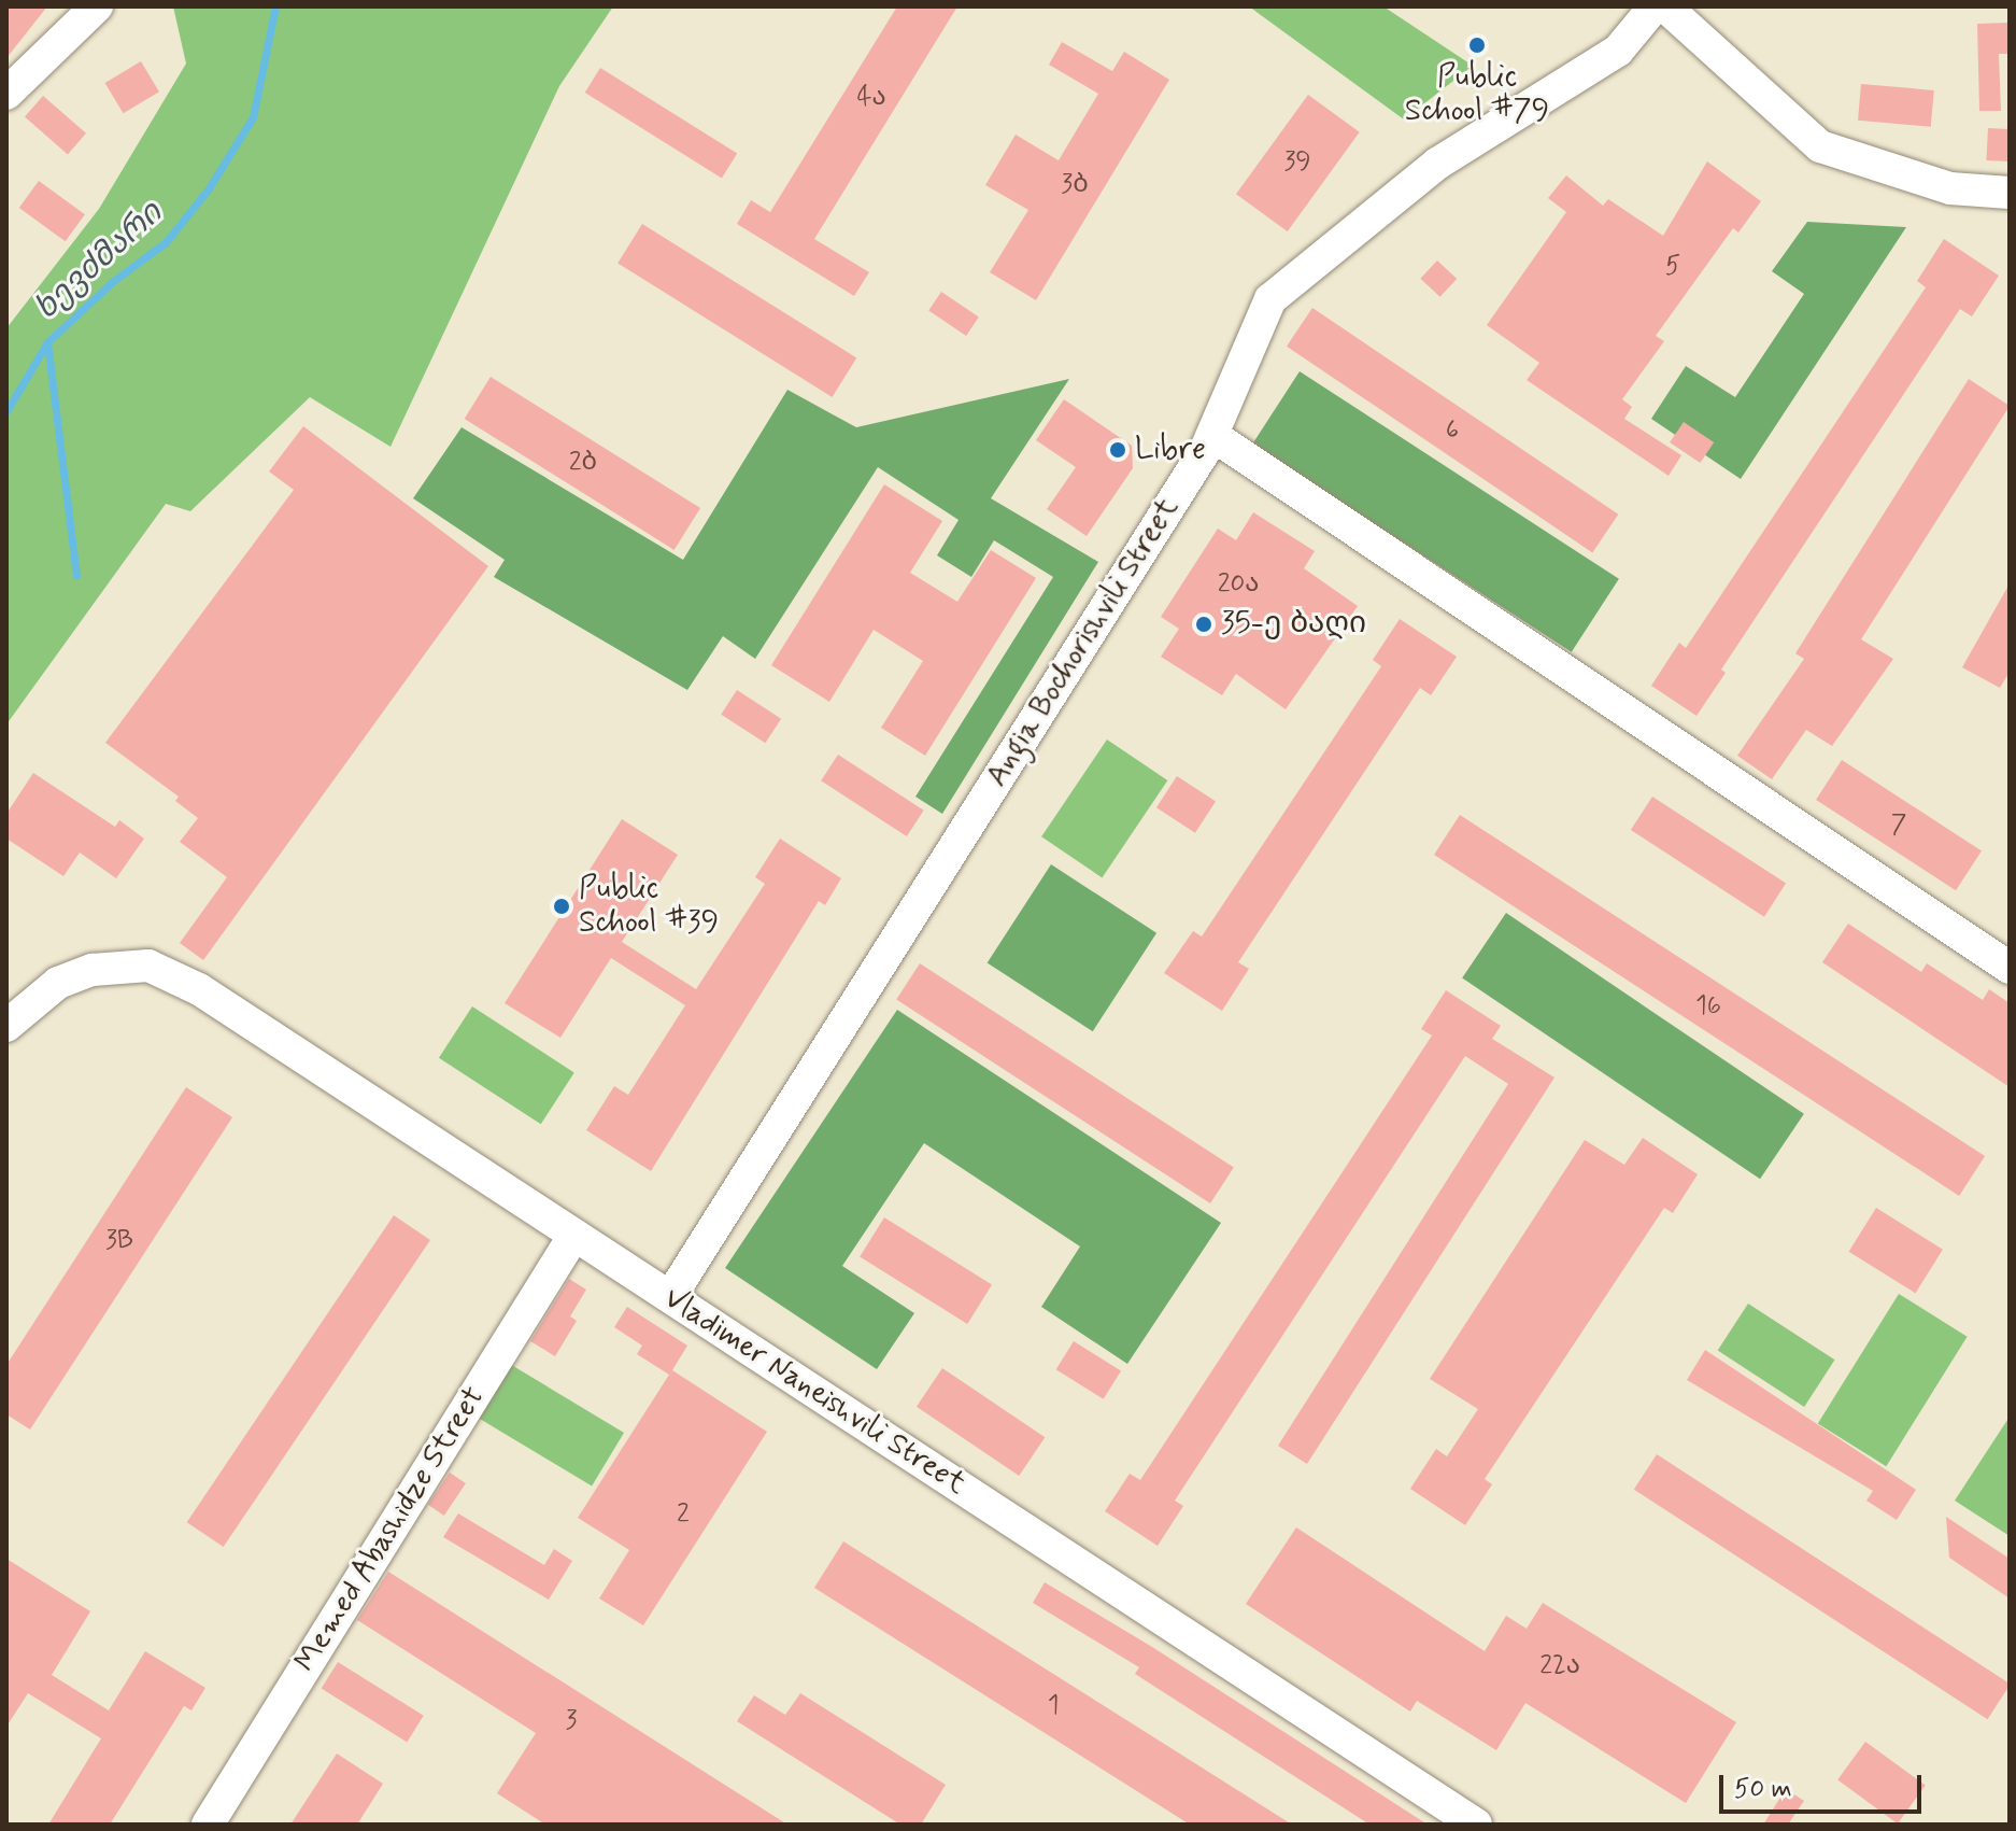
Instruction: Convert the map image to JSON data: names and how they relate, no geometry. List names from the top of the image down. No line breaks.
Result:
{"streets":{"street":["Angia Bochorishvili Street","Vladimer Naneishvili Street","Memed Abashidze Street"]},"crossings":[["Angia Bochorishvili Street","Vladimer Naneishvili Street"],["Vladimer Naneishvili Street","Memed Abashidze Street"]],"water":["ხევძმარი"],"places":["Public School #79","Libre","35-ე ბაღი","Public School #39"],"house_numbers":["4ა","39","3ბ","5","6","2ბ","20ა","7","16","3B","2","22ა","1","3"],"scale_bar":"50 m"}
